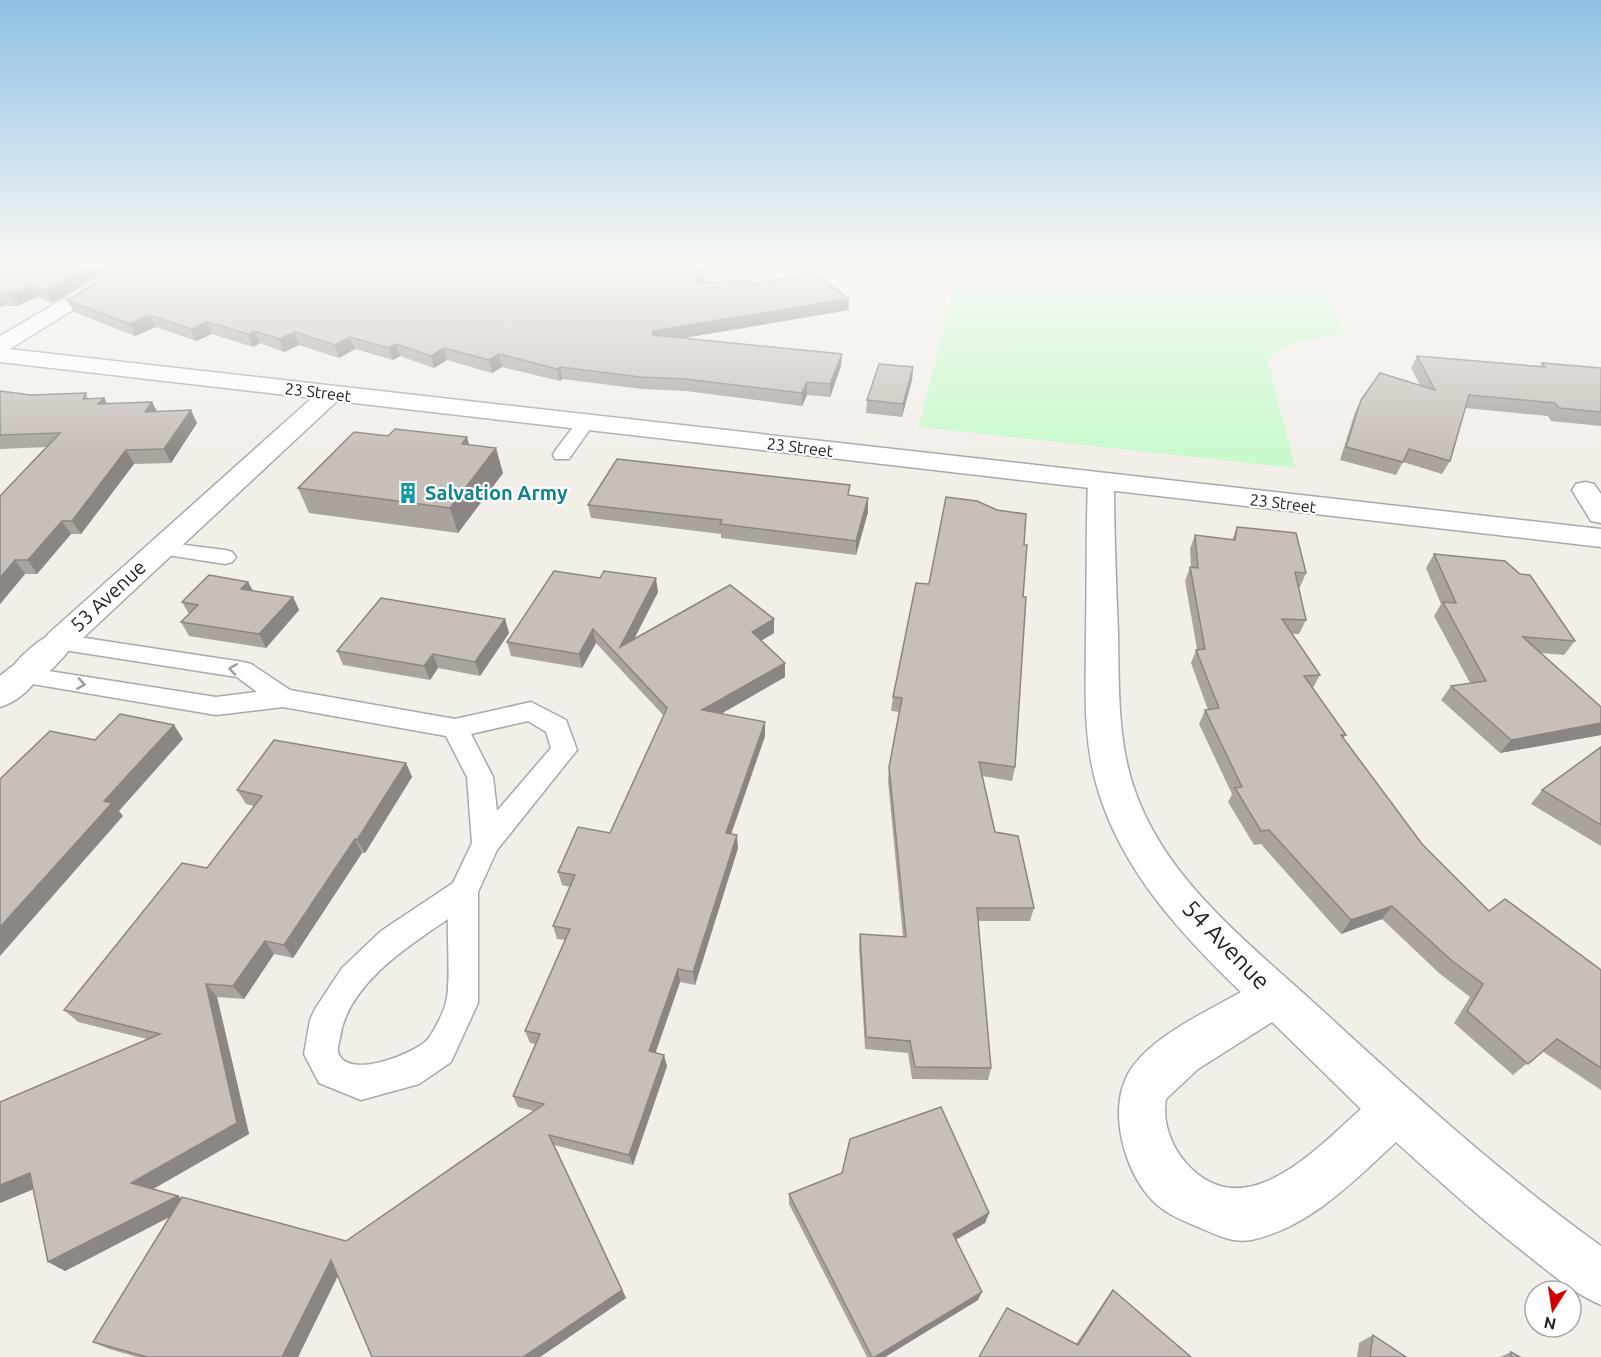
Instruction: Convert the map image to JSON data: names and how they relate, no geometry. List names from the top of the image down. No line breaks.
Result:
{"streets":{"street":["23 Street","53 Avenue","54 Avenue"]},"crossings":[["23 Street","53 Avenue"],["23 Street","54 Avenue"]],"places":{"building":["Salvation Army"]},"north":"bottom"}
